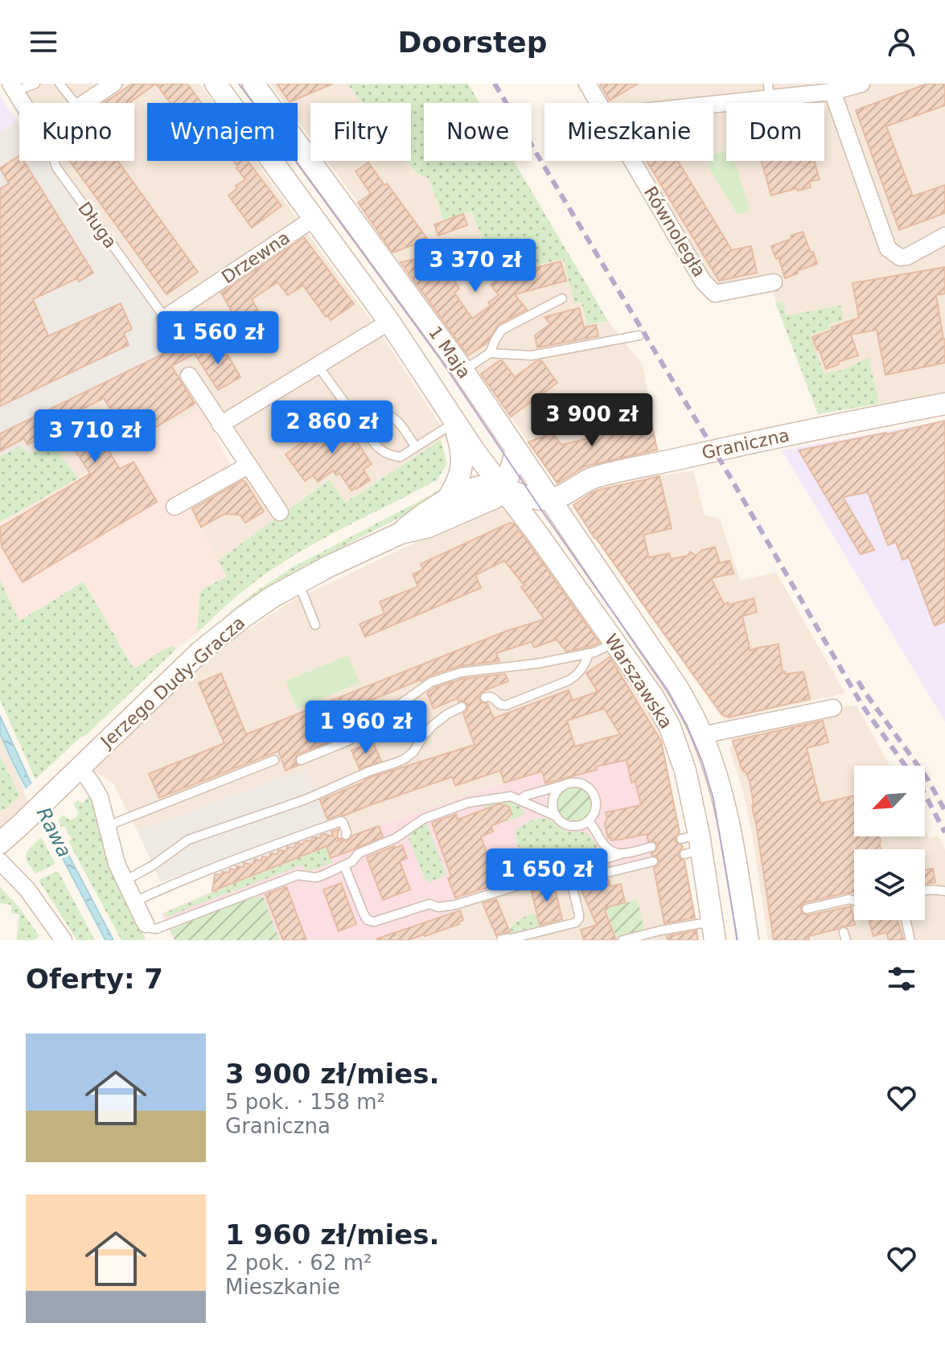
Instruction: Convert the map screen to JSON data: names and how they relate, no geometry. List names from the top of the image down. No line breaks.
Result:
{"streets":{"street":["Równoległa","Drzewna","1 Maja","Graniczna","Warszawska","Jerzego Dudy-Gracza"],"lane":["Długa"]},"crossings":[["Długa","Drzewna"],["Drzewna","1 Maja"],["1 Maja","Graniczna"],["1 Maja","Warszawska"],["1 Maja","Jerzego Dudy-Gracza"],["Graniczna","Warszawska"],["Warszawska","Jerzego Dudy-Gracza"]],"water":["Rawa"],"north":"bottom left","page":{"header":"Doorstep","chip":["Kupno","Wynajem","Filtry","Nowe","Mieszkanie","Dom"],"price":["3 370 zł","1 560 zł","3 900 zł","2 860 zł","3 710 zł","1 960 zł","1 650 zł"],"heading":"Oferty: 7","list":[{"name":"3 900 zł/mies.","note":"5 pok. · 158 m² · Graniczna"},{"name":"1 960 zł/mies.","note":"2 pok. · 62 m² · Mieszkanie"}]}}
